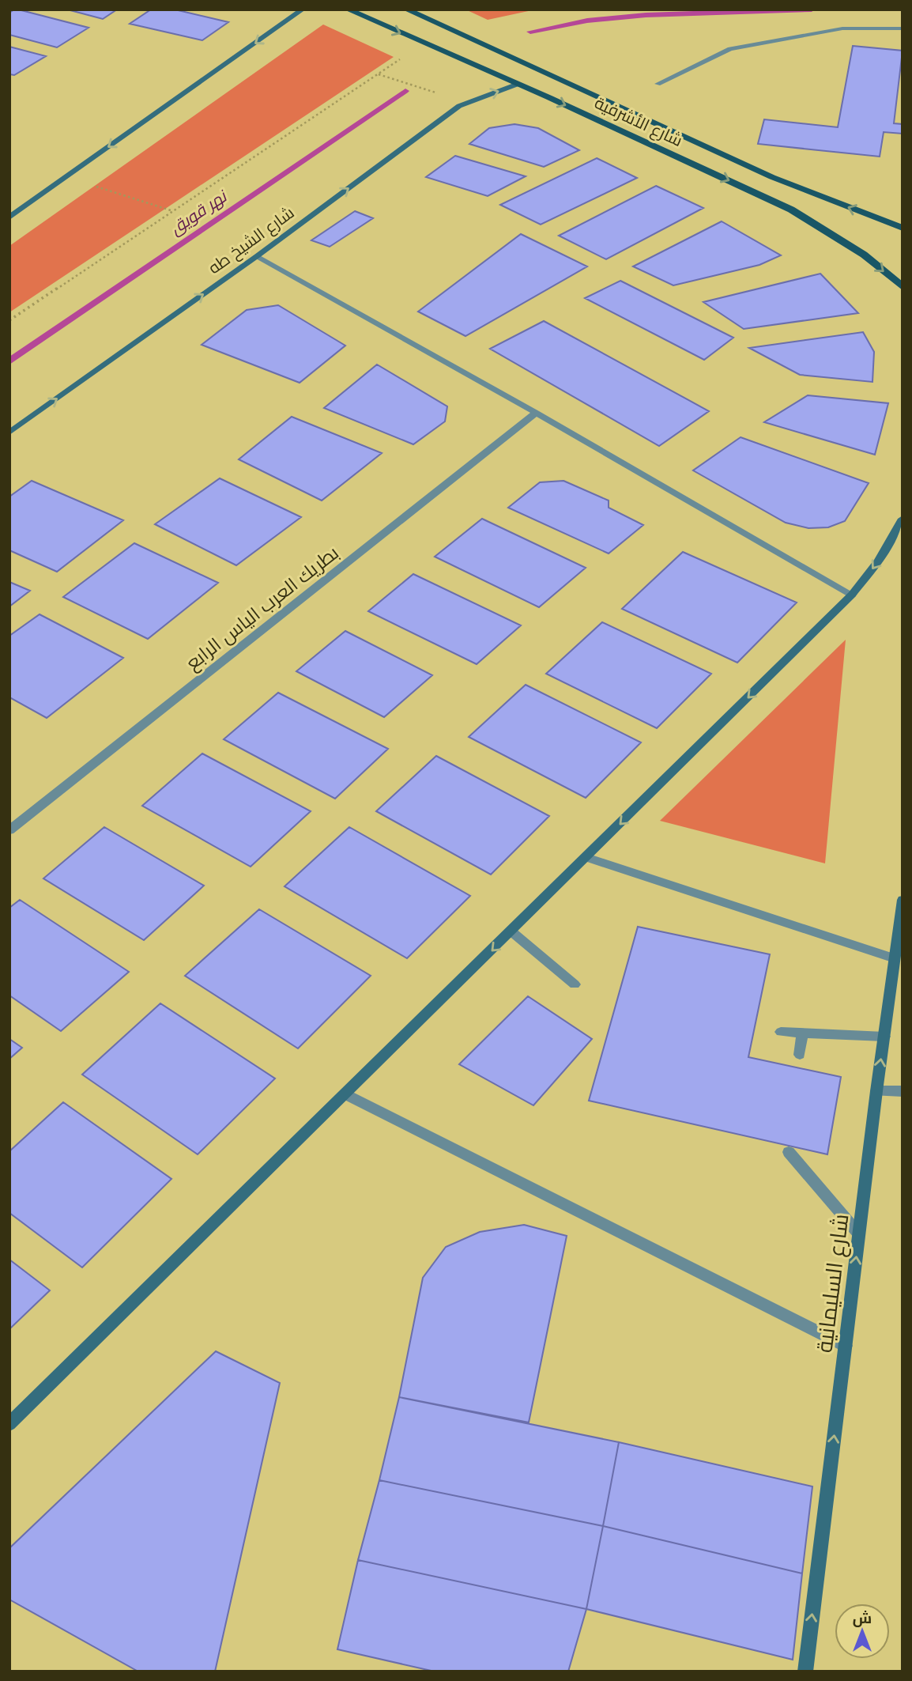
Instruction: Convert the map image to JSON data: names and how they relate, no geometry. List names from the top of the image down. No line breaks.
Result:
{"streets":{"main road":["شارع الأشرفية","شارع الشيخ طه","شارع السليمانية"],"street":["بطريك العرب الياس الرابع"]},"crossings":[["شارع الأشرفية","شارع الشيخ طه"]],"one_way":["شارع الشيخ طه","شارع السليمانية"],"water":["نهر قويق"],"north":"top"}
